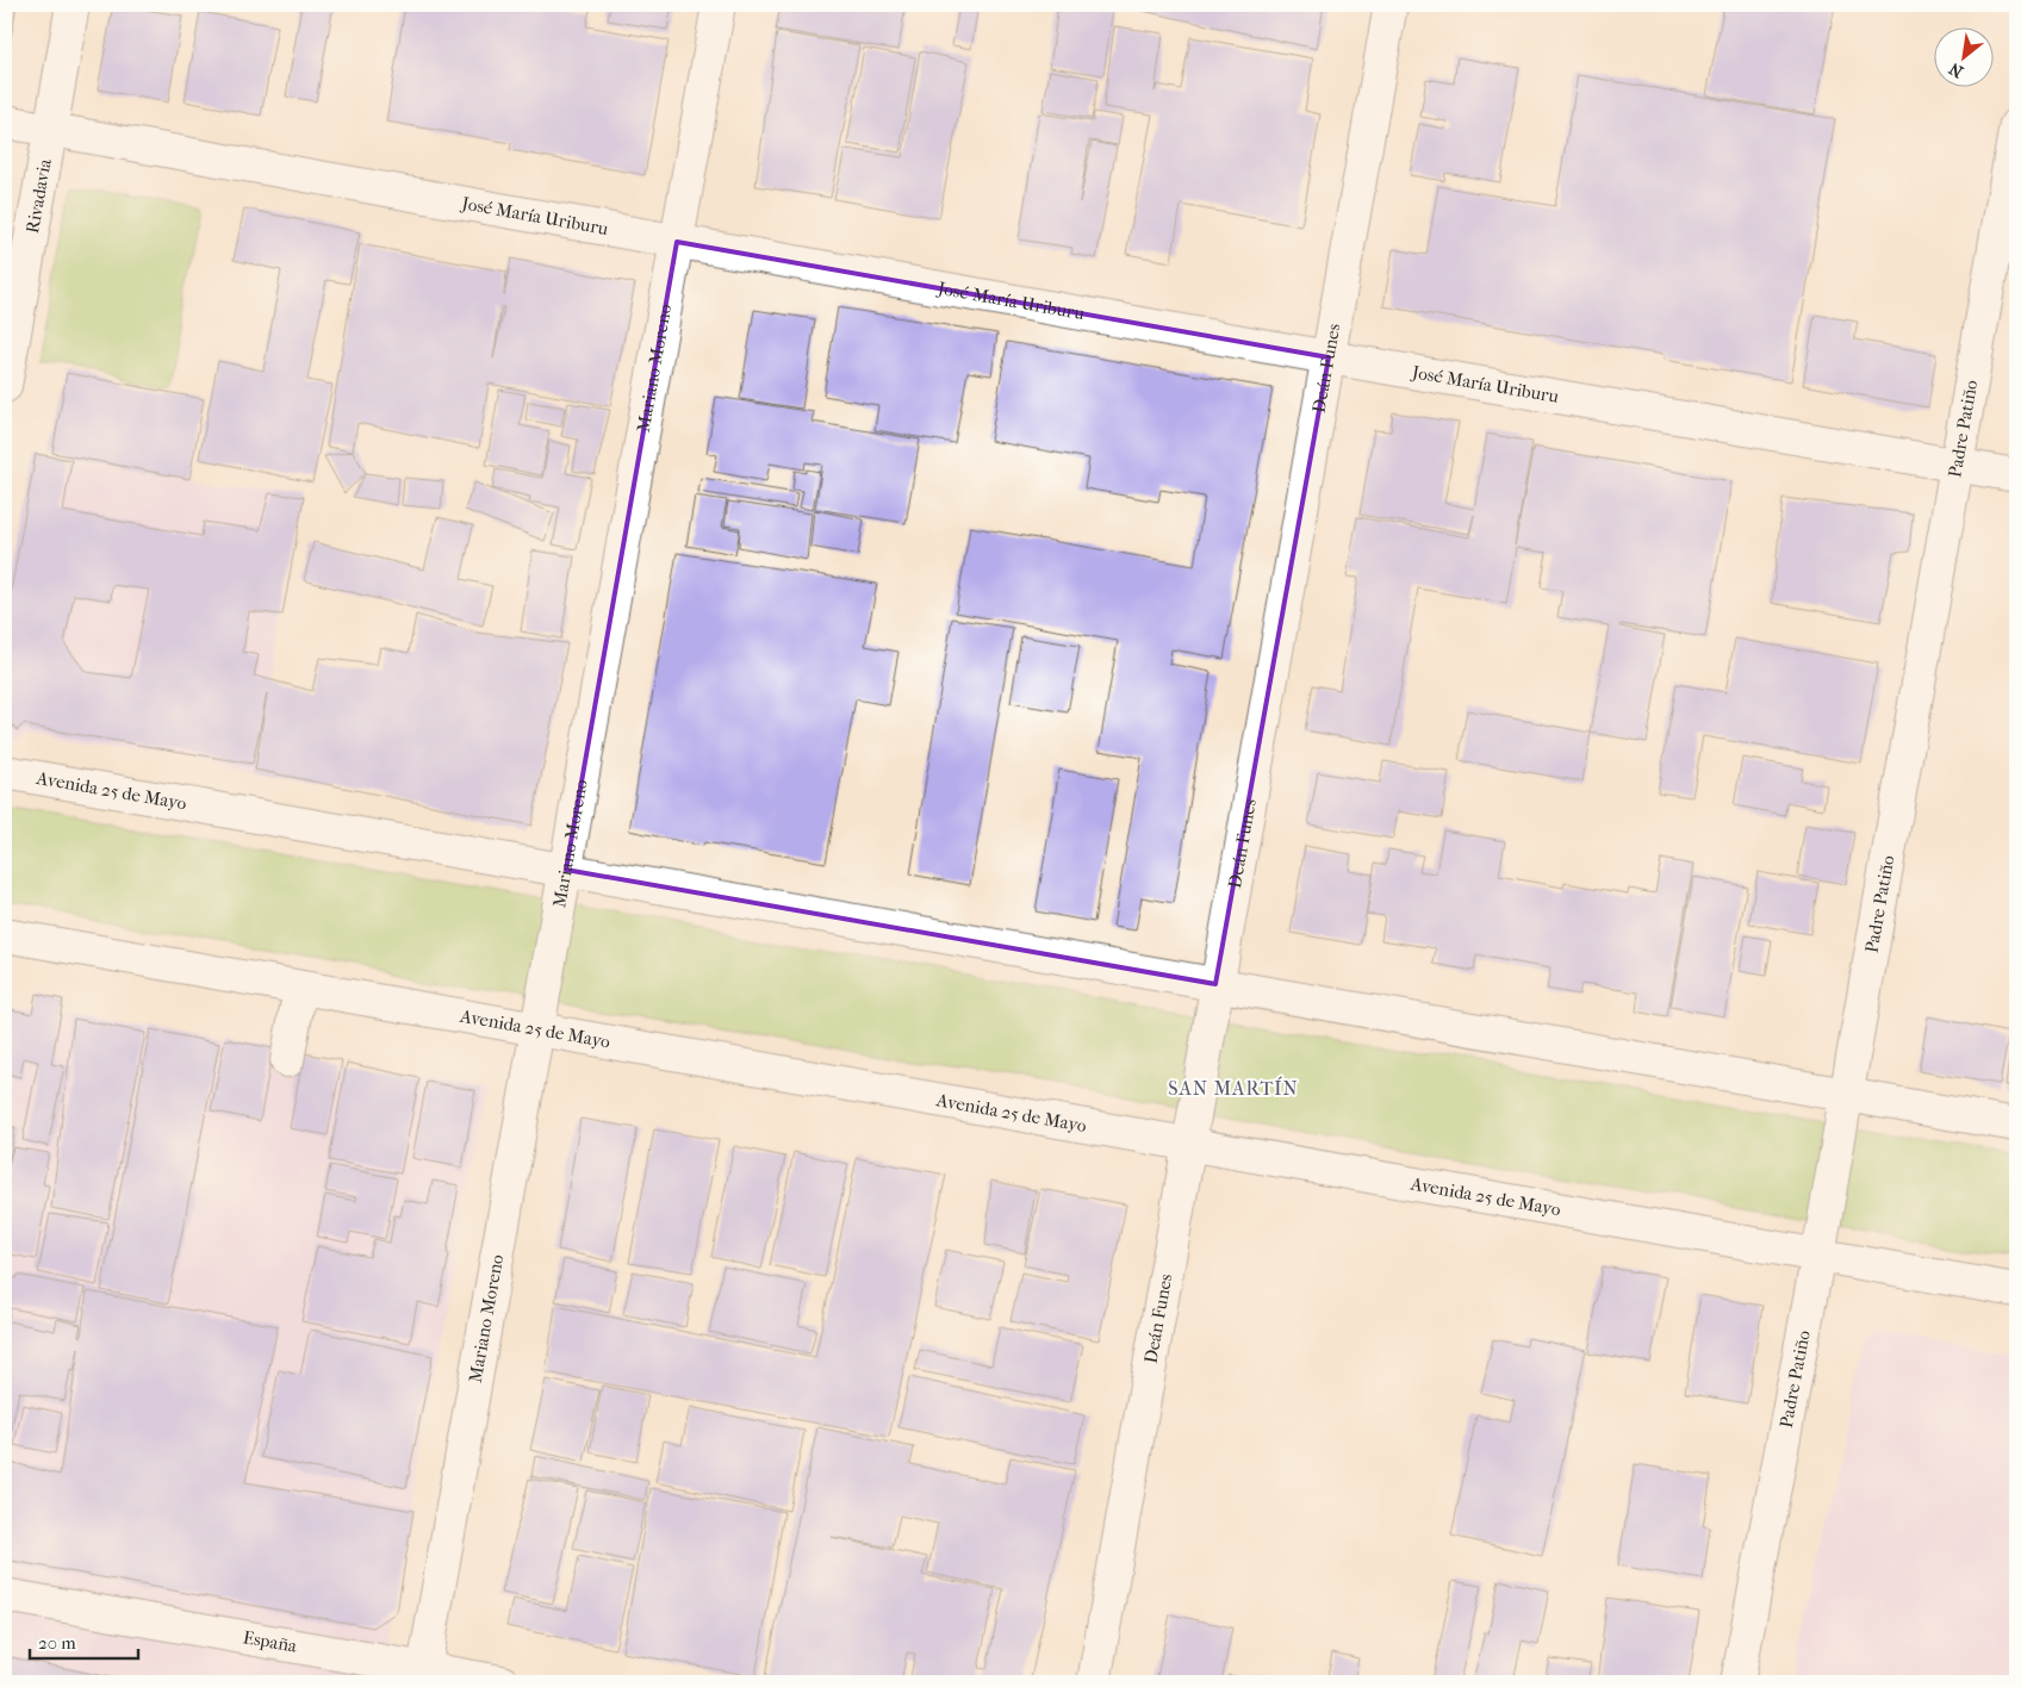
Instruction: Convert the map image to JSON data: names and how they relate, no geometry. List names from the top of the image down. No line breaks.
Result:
{"streets":{"street":["Rivadavia","José María Uriburu","Mariano Moreno","Deán Funes","Padre Patiño","Avenida 25 de Mayo","España"]},"crossings":[["Rivadavia","José María Uriburu"],["José María Uriburu","Mariano Moreno"],["José María Uriburu","Deán Funes"],["José María Uriburu","Padre Patiño"],["Mariano Moreno","Avenida 25 de Mayo"],["Mariano Moreno","España"],["Deán Funes","Avenida 25 de Mayo"],["Padre Patiño","Avenida 25 de Mayo"]],"districts":["SAN MARTÍN"],"scale_bar":"20 m","north":"bottom left"}
